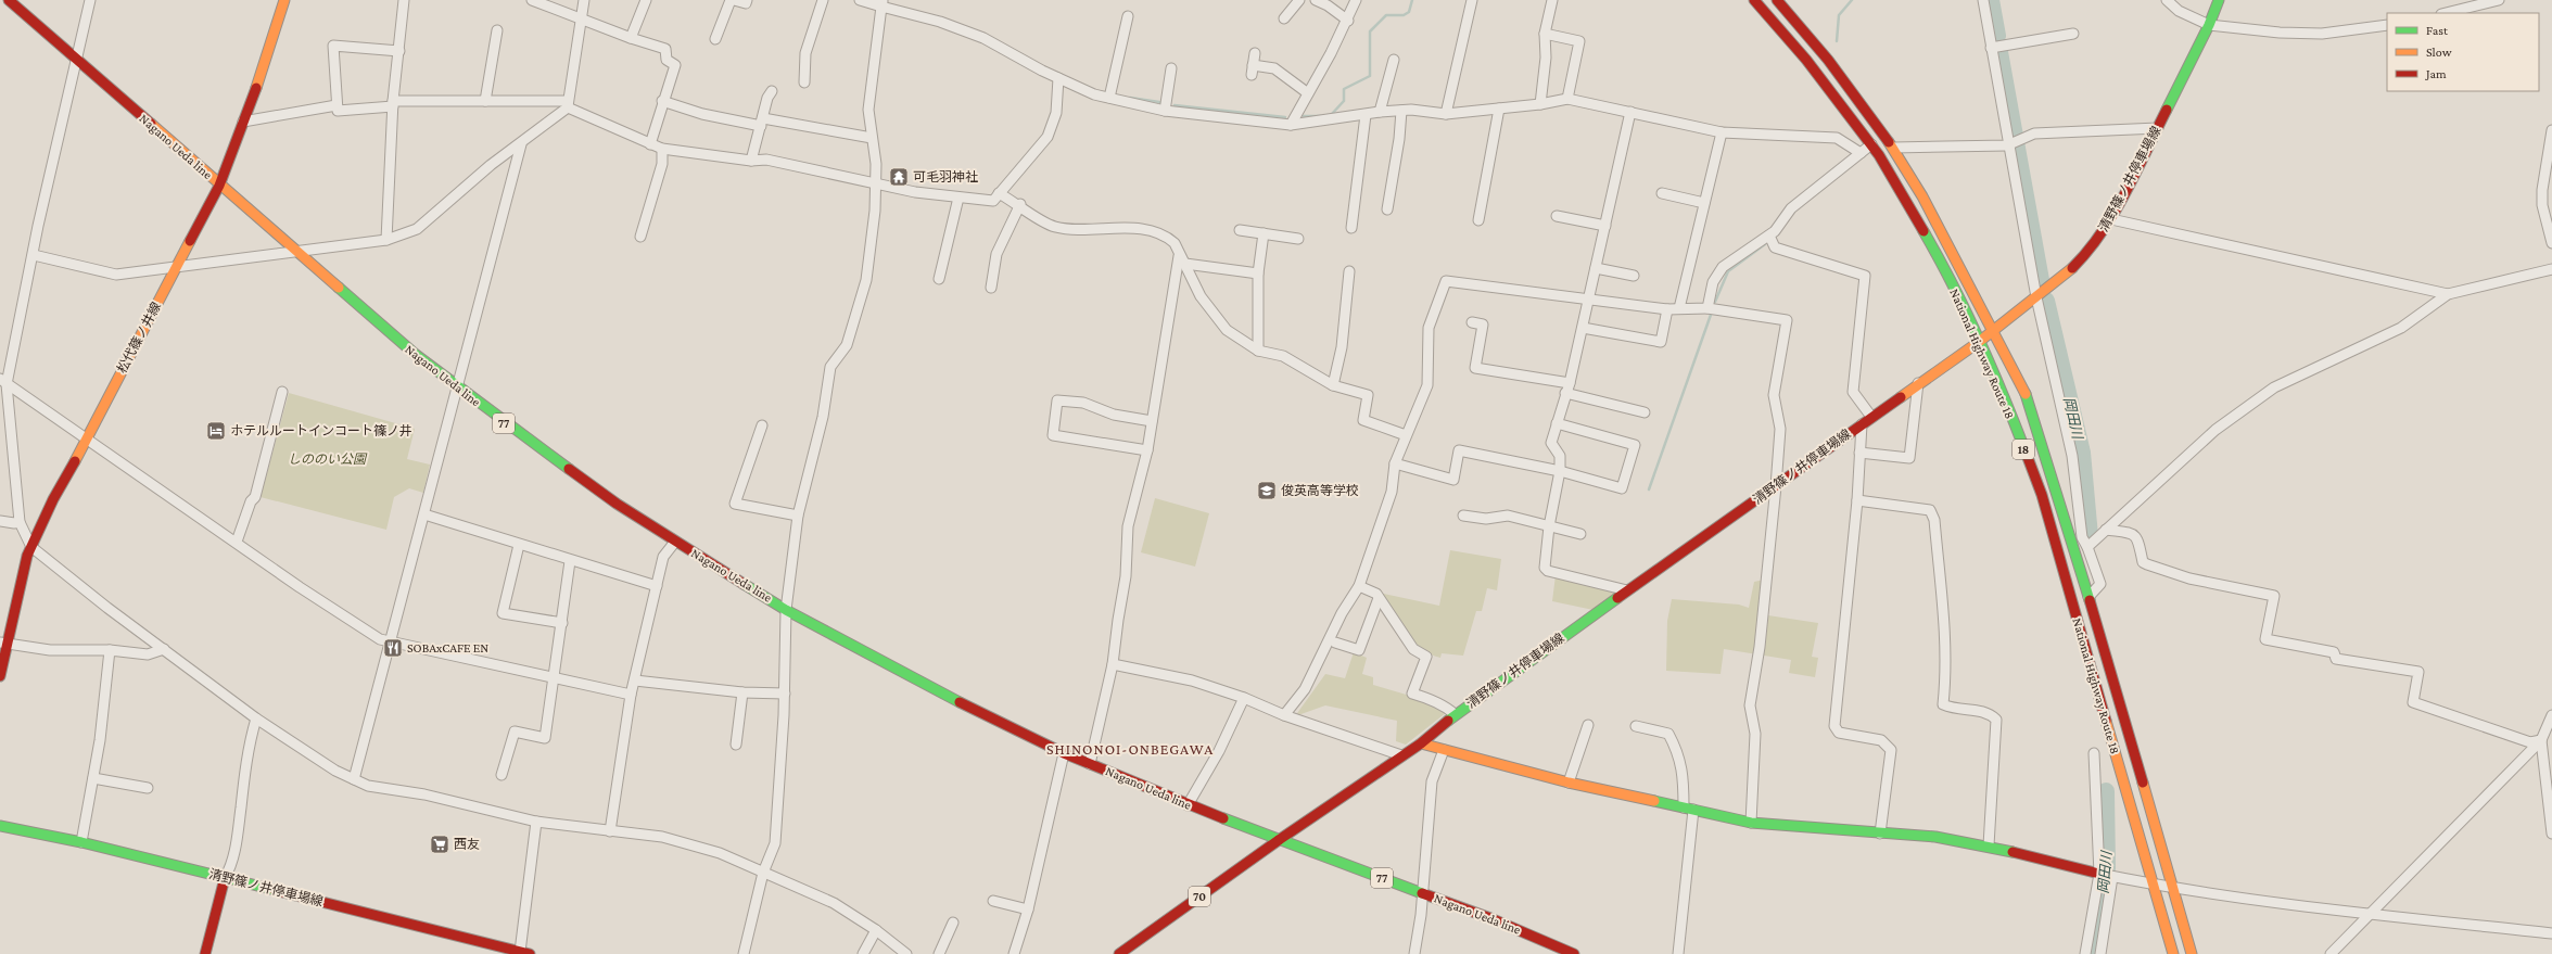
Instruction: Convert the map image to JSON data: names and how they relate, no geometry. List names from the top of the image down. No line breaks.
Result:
{"streets":{"main road":["Nagano Ueda line","清野篠ノ井停車場線","松代篠ノ井線","National Highway Route 18","77","18","70"]},"crossings":[["Nagano Ueda line","清野篠ノ井停車場線"],["Nagano Ueda line","松代篠ノ井線"],["Nagano Ueda line","70"],["清野篠ノ井停車場線","National Highway Route 18"],["清野篠ノ井停車場線","70"]],"districts":["SHINONOI-ONBEGAWA"],"water":["岡田川"],"parks":["しののい公園"],"places":{"temple":["可毛羽神社"],"hotel":["ホテルルートインコート篠ノ井"],"school or university":["俊英高等学校"],"restaurant":["SOBAxCAFE EN"],"supermarket":["西友"]},"legend":["Fast","Slow","Jam"]}
